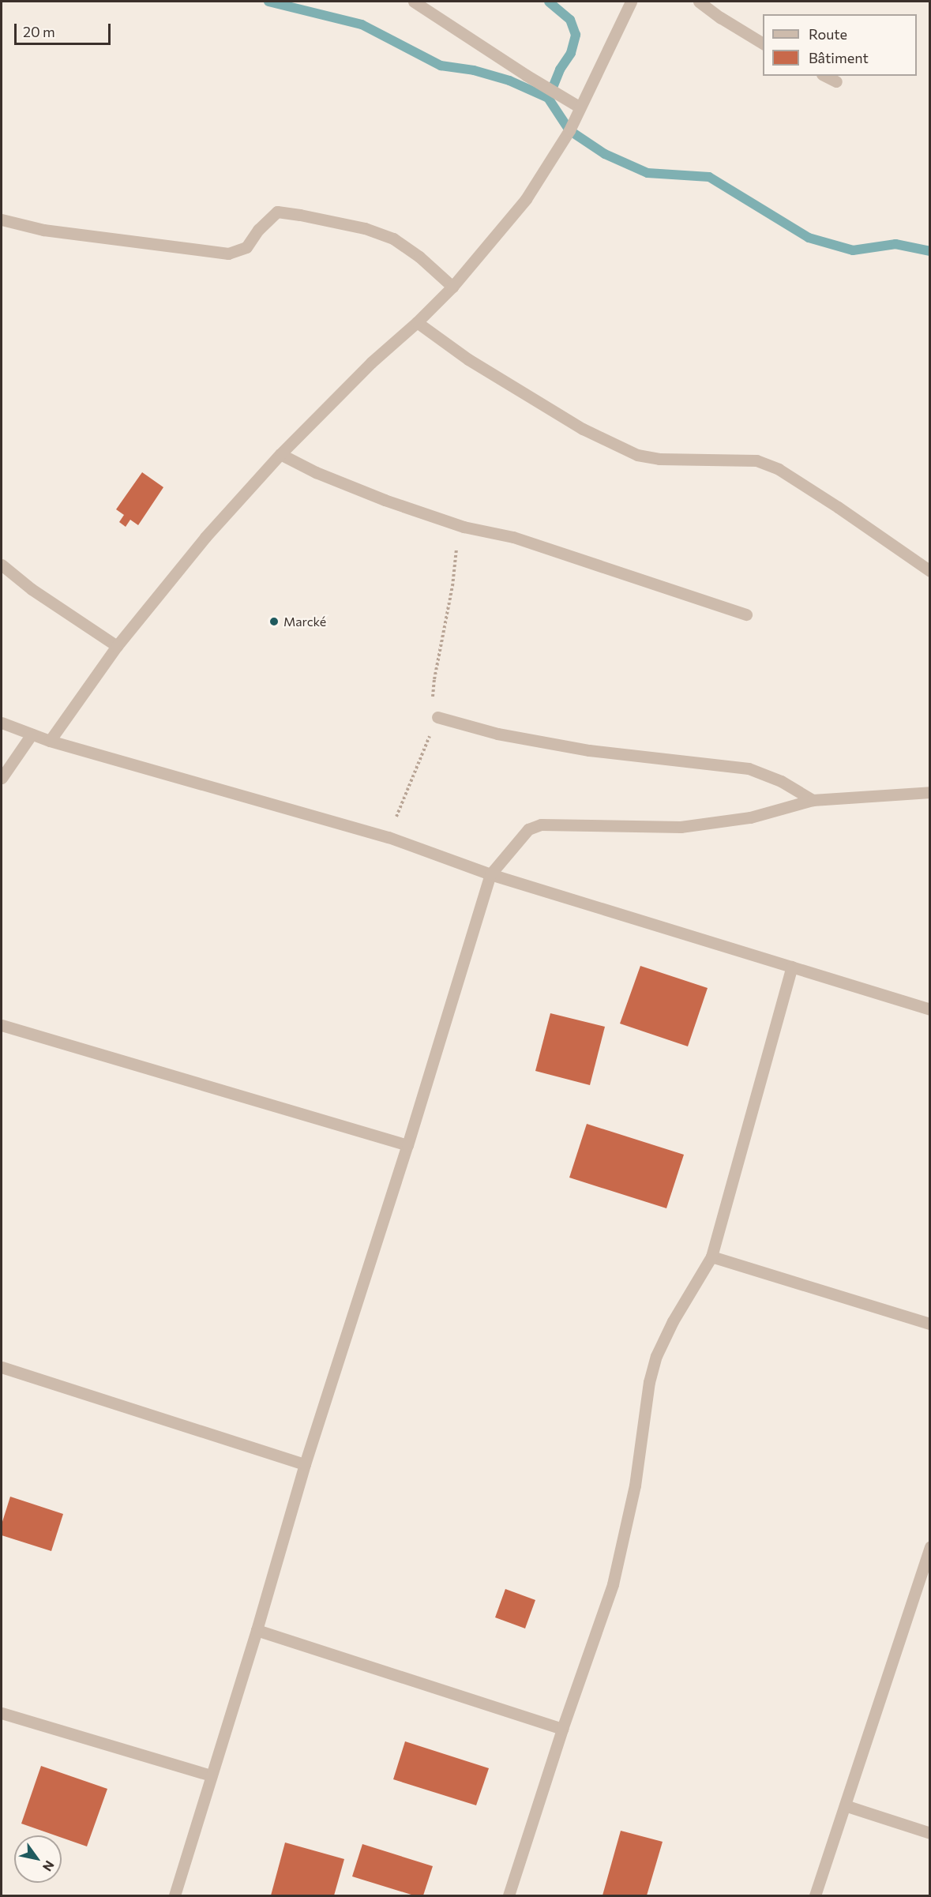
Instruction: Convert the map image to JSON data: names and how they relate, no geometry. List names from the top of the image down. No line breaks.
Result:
{"places":["Marcké"],"legend":["Route","Bâtiment"],"scale_bar":"20 m","north":"bottom right"}
